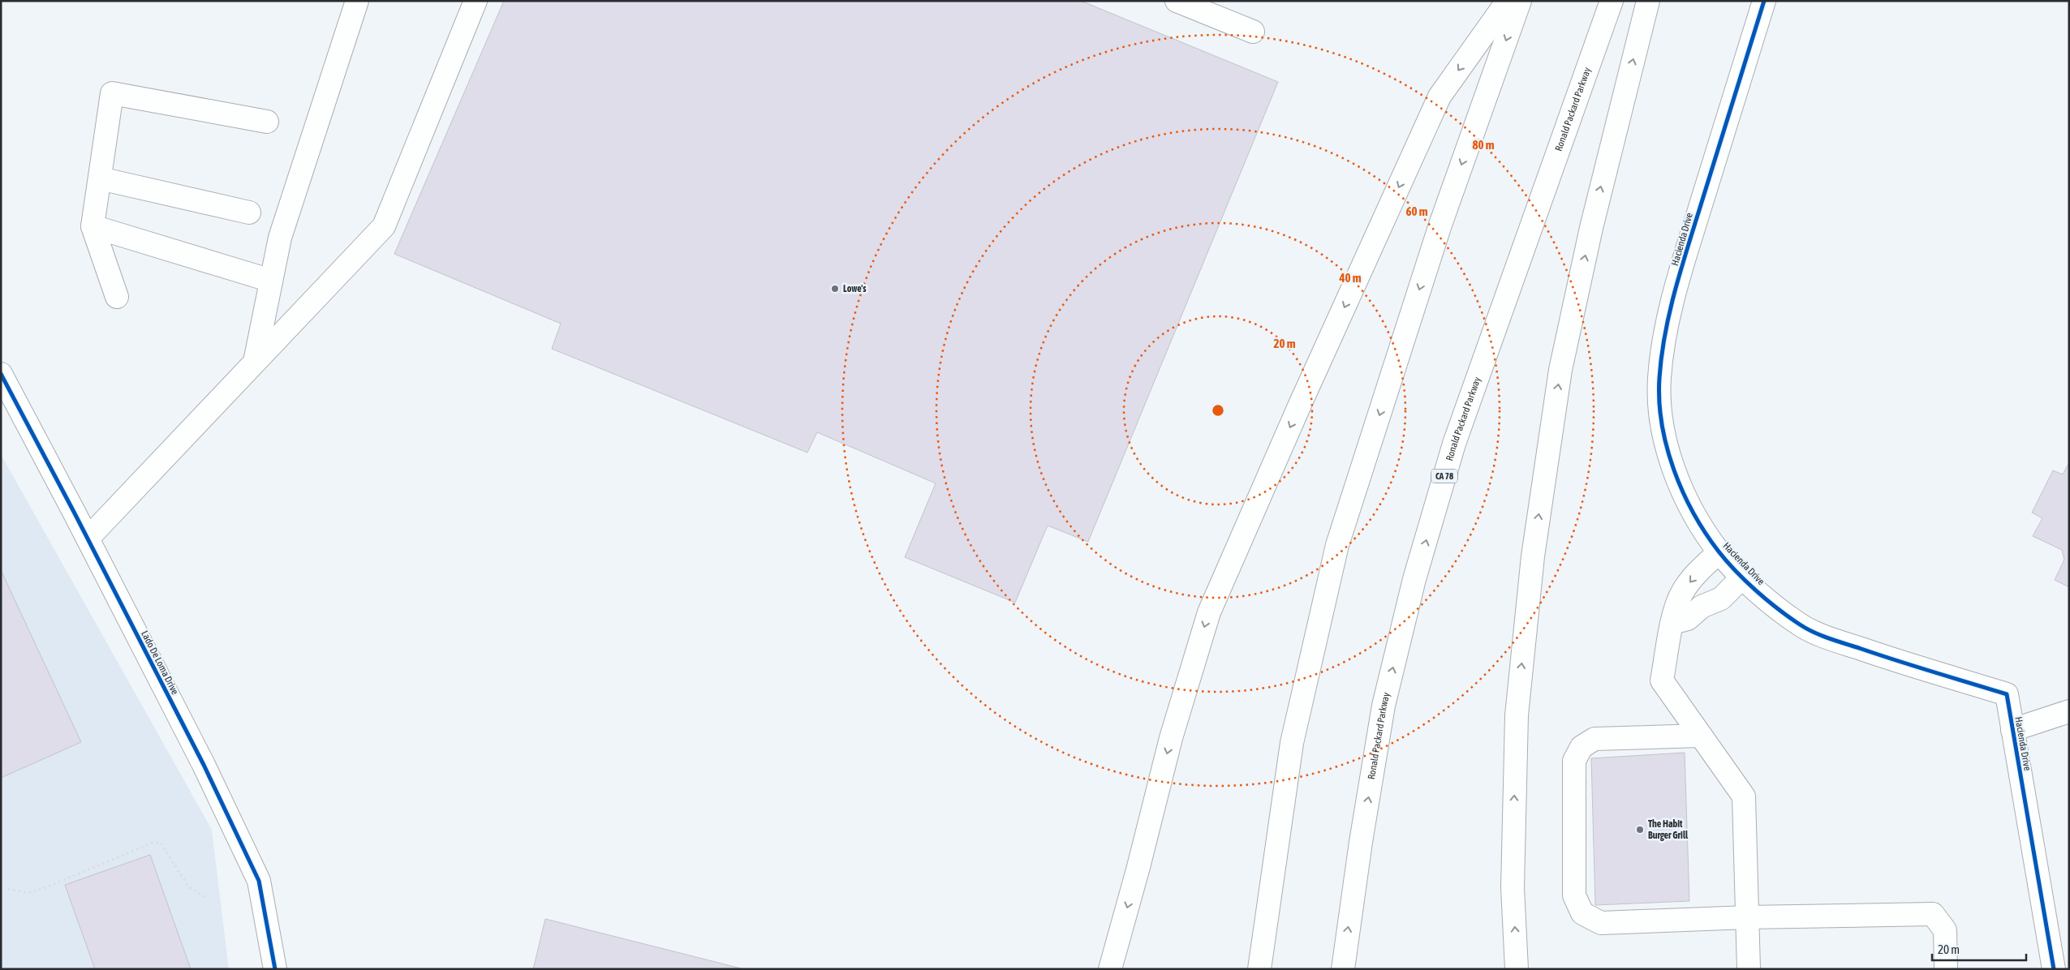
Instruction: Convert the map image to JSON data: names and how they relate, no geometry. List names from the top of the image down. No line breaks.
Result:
{"streets":{"main road":["Ronald Packard Parkway","Hacienda Drive","CA 78","Lado De Loma Drive"]},"places":["Lowe's","The Habit Burger Grill"],"scale_bar":"20 m","rings":["80 m","60 m","40 m","20 m"]}
